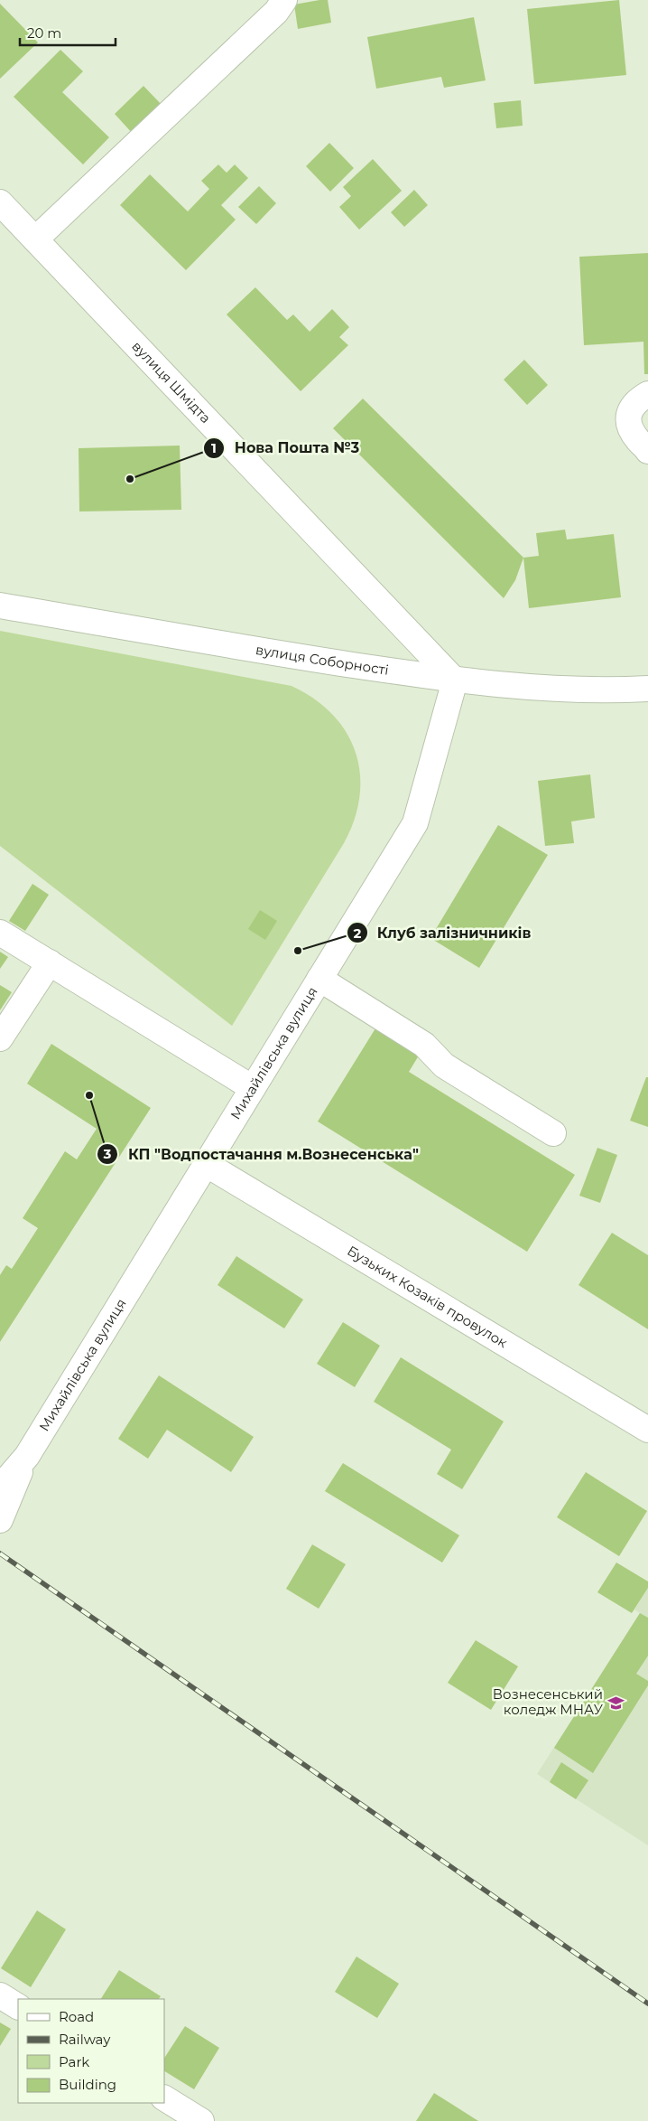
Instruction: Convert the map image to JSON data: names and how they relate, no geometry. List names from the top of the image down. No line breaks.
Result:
{"streets":{"main road":["вулиця Шмідта","вулиця Соборності","Михайлівська вулиця","Бузьких Козаків провулок"]},"crossings":[["вулиця Шмідта","вулиця Соборності"],["вулиця Шмідта","Михайлівська вулиця"],["вулиця Соборності","Михайлівська вулиця"],["Михайлівська вулиця","Бузьких Козаків провулок"]],"places":{"other":["Нова Пошта №3","Клуб залізничників","КП \"Водпостачання м.Вознесенська\""],"school or university":["Вознесенський коледж МНАУ"]},"legend":["Road","Railway","Park","Building"],"scale_bar":"20 m"}
